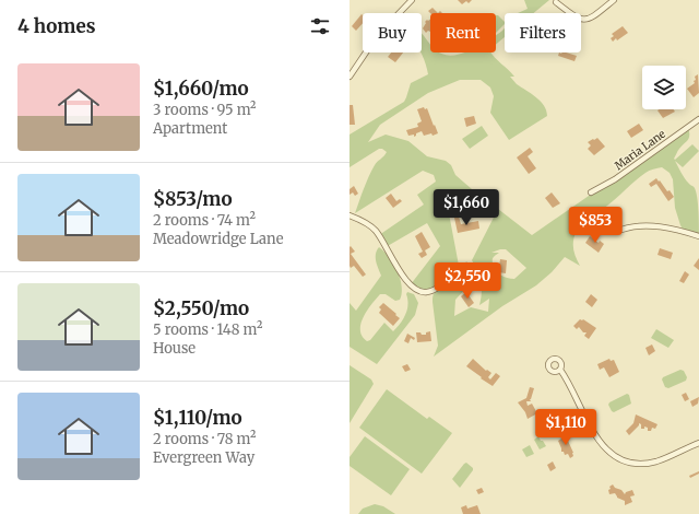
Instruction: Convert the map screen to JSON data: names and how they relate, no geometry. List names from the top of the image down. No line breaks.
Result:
{"streets":{"street":["Maria Lane"]},"page":{"heading":"4 homes","chip":["Buy","Rent","Filters"],"list":[{"name":"$1,660/mo","note":"3 rooms · 95 m² · Apartment"},{"name":"$853/mo","note":"2 rooms · 74 m² · Meadowridge Lane"},{"name":"$2,550/mo","note":"5 rooms · 148 m² · House"},{"name":"$1,110/mo","note":"2 rooms · 78 m² · Evergreen Way"}],"price":["$1,660","$853","$2,550","$1,110"]}}
